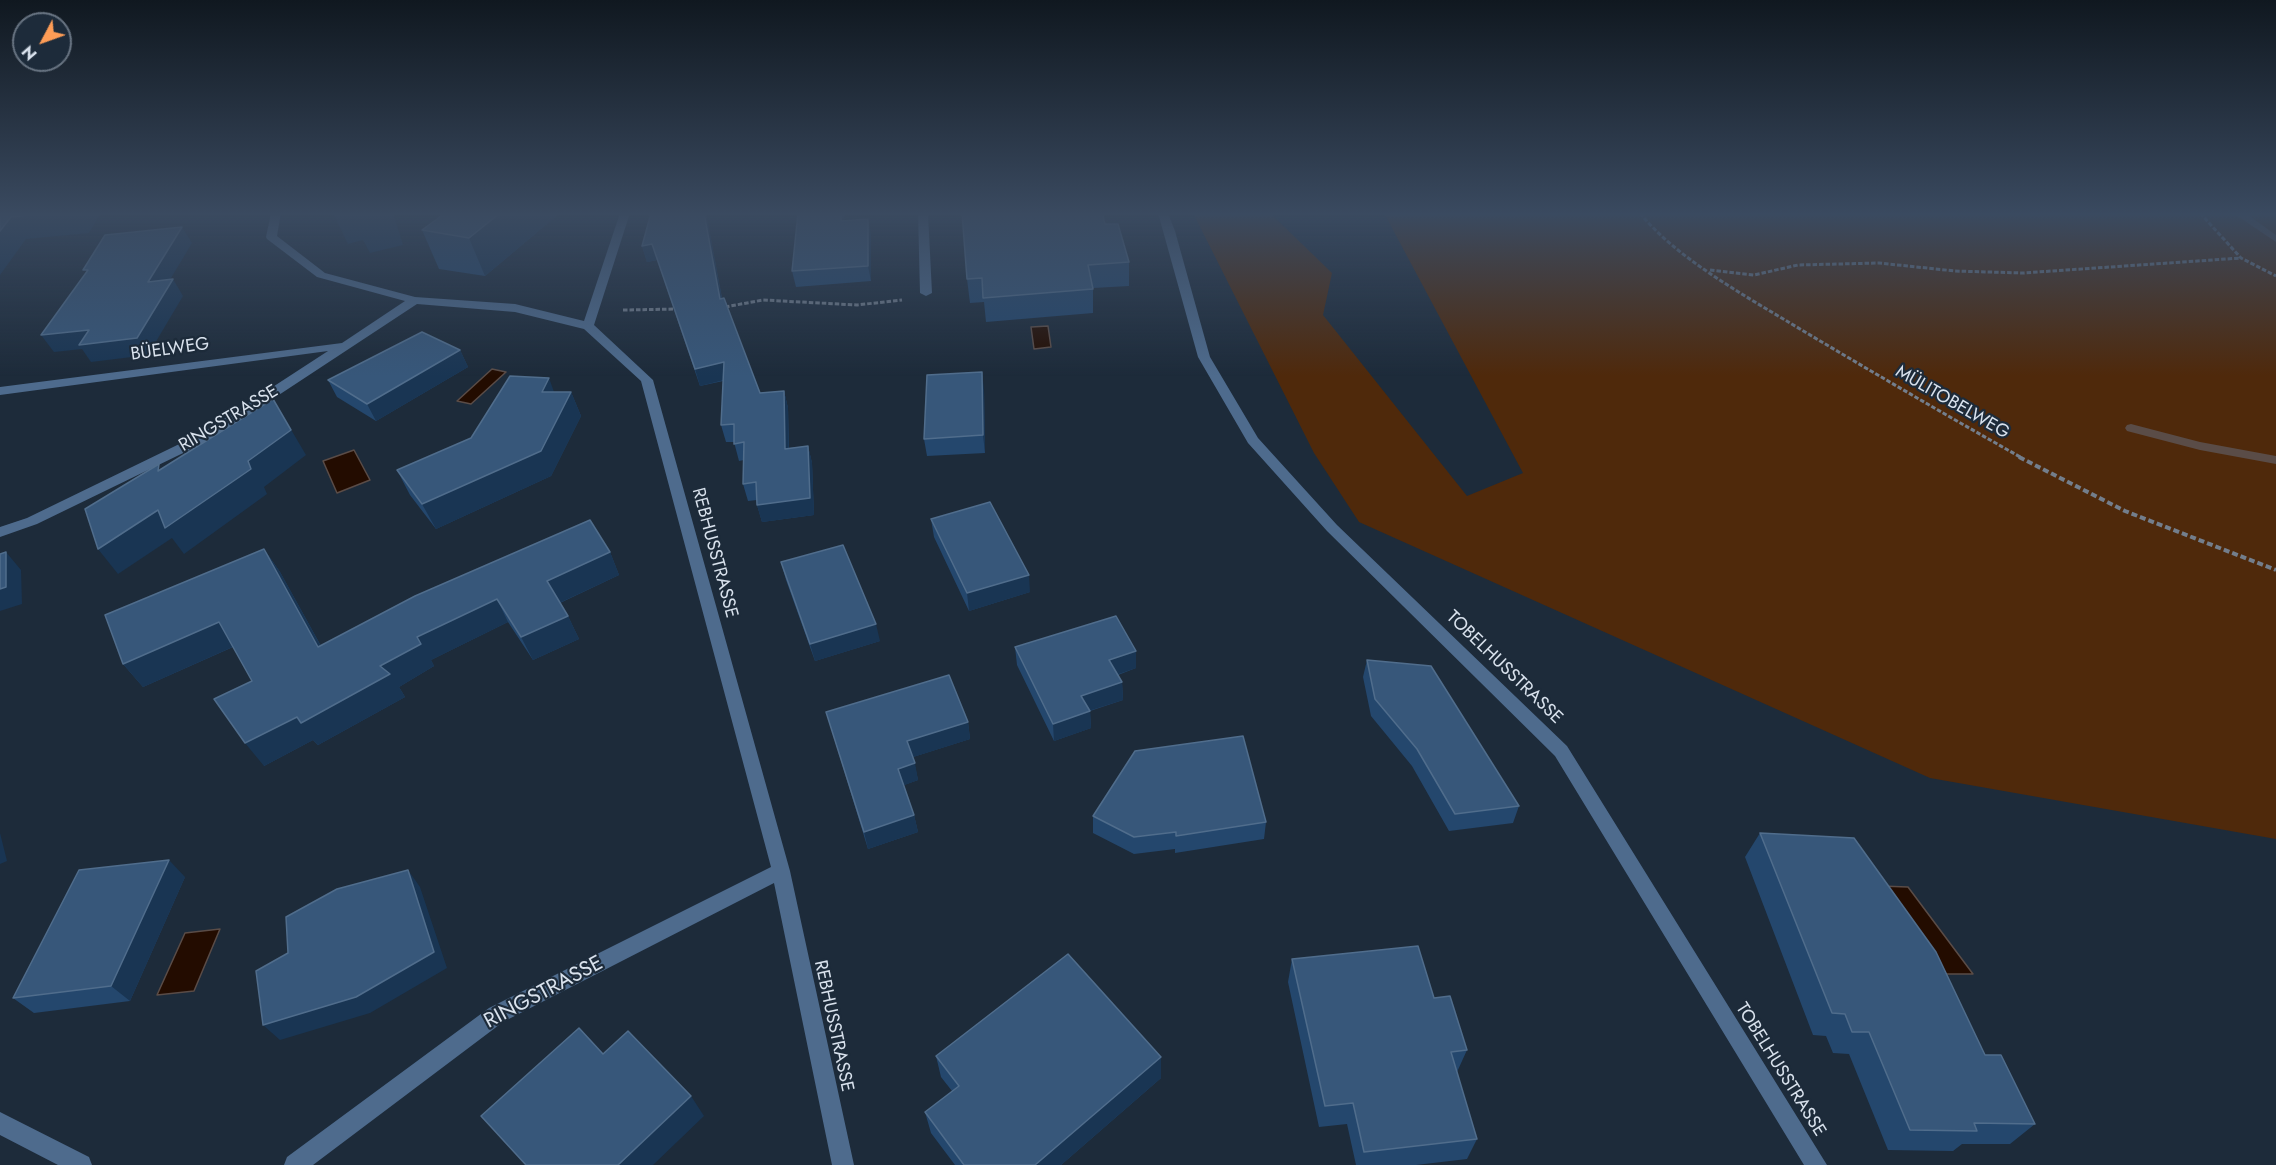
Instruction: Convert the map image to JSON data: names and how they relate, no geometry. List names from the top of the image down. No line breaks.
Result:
{"streets":{"street":["BÜELWEG","RINGSTRASSE","REBHUSSTRASSE","TOBELHUSSTRASSE"],"path":["MÜLITOBELWEG"]},"crossings":[["BÜELWEG","RINGSTRASSE"],["RINGSTRASSE","REBHUSSTRASSE"]],"north":"bottom left"}
